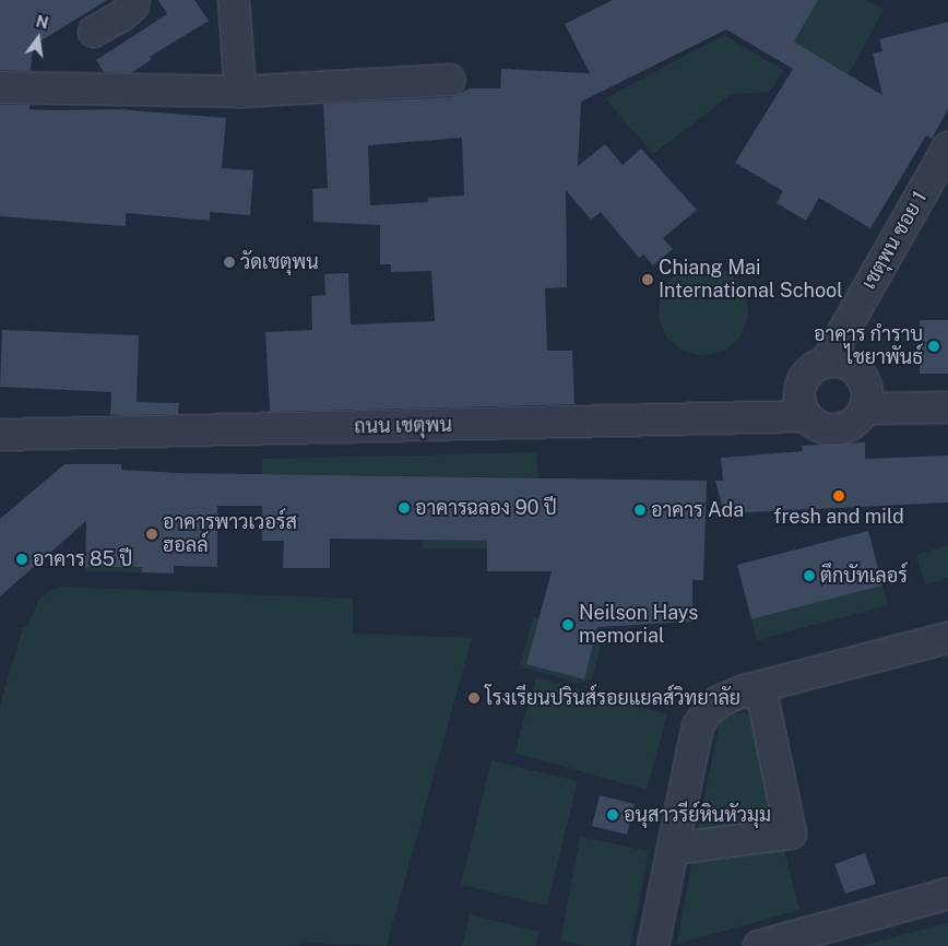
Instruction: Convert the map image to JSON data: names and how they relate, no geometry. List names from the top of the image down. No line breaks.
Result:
{"streets":{"street":["เชตุพน ซอย 1","ถนน เชตุพน"]},"crossings":[["เชตุพน ซอย 1","ถนน เชตุพน"]],"places":["วัดเชตุพน","Chiang Mai International School","อาคาร กำราบ ไชยาพันธ์","fresh and mild","อาคารฉลอง 90 ปี","อาคาร Ada","อาคารพาวเวอร์ส ฮอลล์","อาคาร 85 ปี","ตึกบัทเลอร์","Neilson Hays memorial","โรงเรียนปรินส์รอยแยลส์วิทยาลัย","อนุสาวรีย์หินหัวมุม"],"north":"top"}
